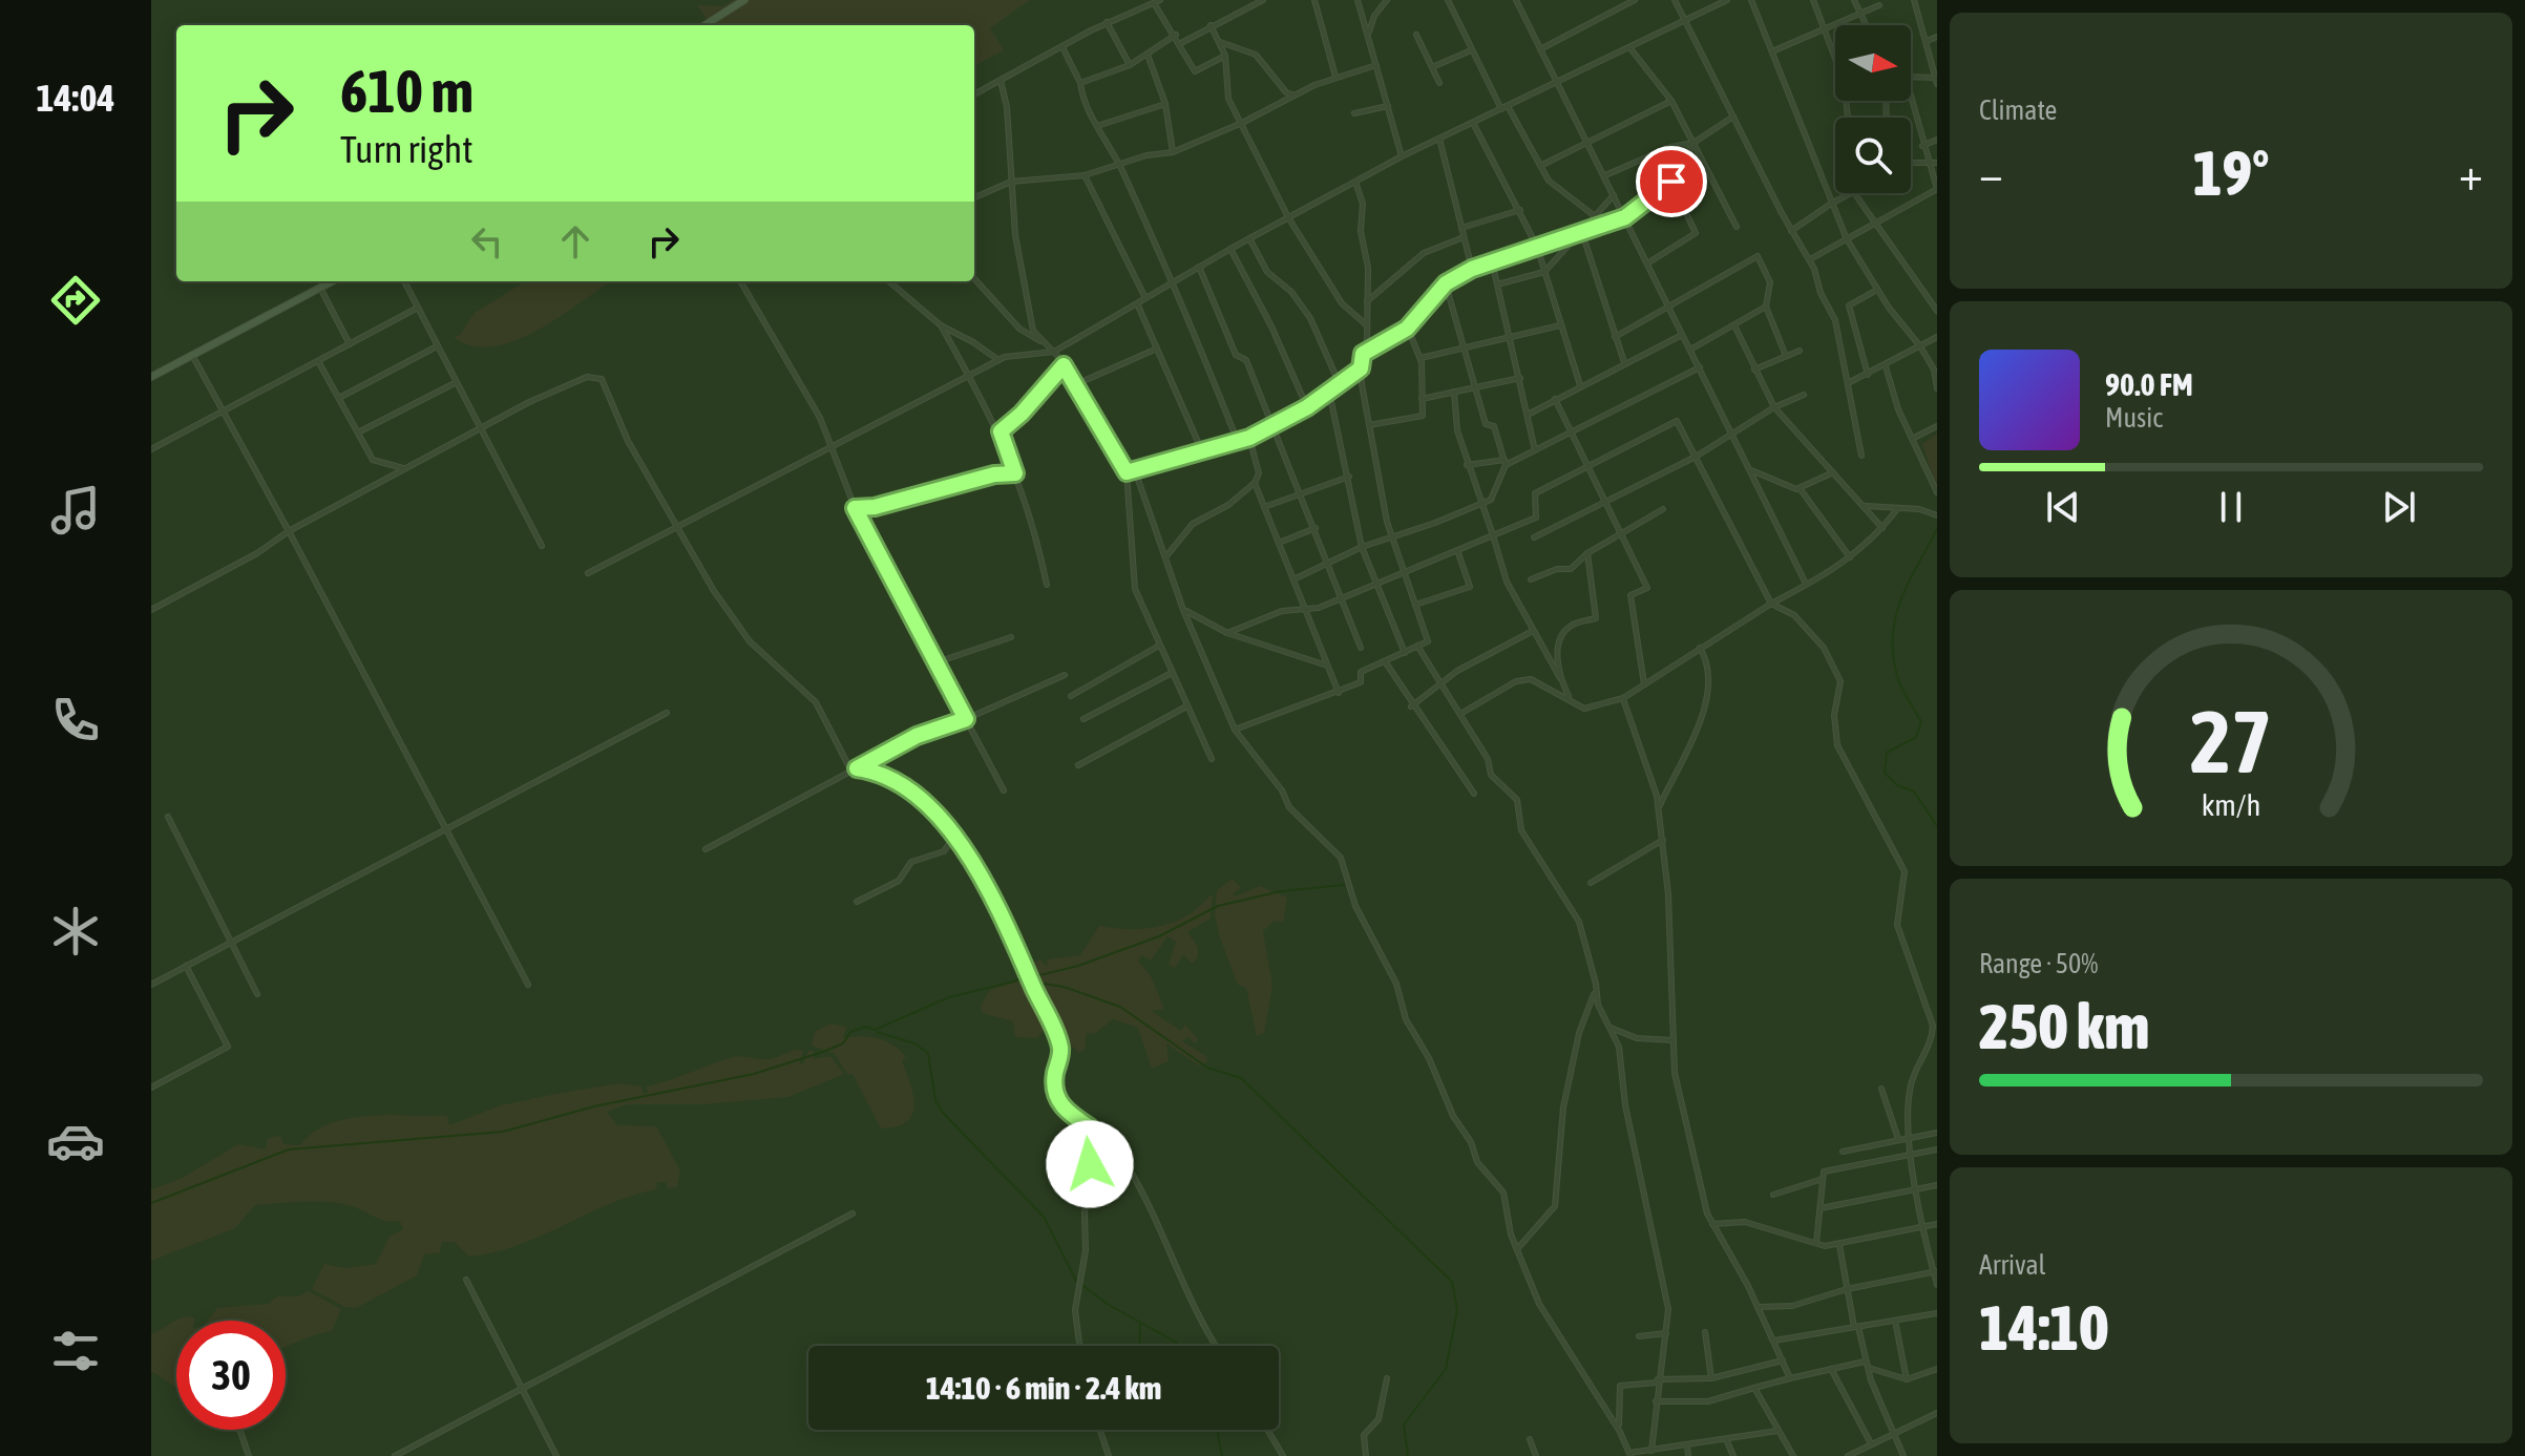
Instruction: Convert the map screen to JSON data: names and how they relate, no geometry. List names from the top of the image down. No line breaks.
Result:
{"north":"right","page":{"tabs":"14:04","tile":["Climate",["Range · 50%","250 km"],["Arrival","14:10"]],"turn":["610 m","Turn right"],"heat":["−","19°","+"],"song":["90.0 FM","Music"],"limit":"30","trip":"14:10 · 6 min · 2.4 km","gauge":["27","km/h"]}}
